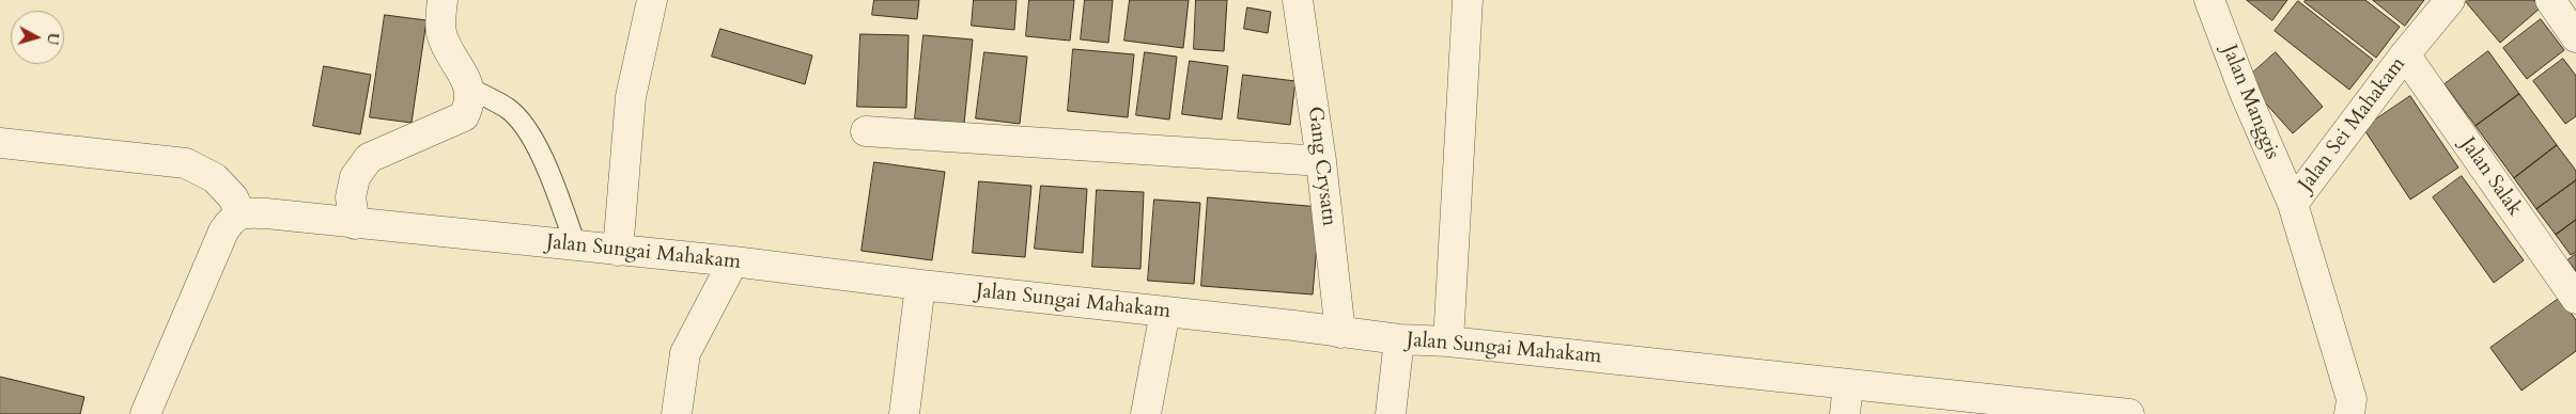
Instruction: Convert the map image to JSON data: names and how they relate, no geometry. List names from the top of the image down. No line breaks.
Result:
{"streets":{"street":["Jalan Manggis","Jalan Sei Mahakam","Gang Crysatn","Jalan Salak","Jalan Sungai Mahakam"]},"crossings":[["Jalan Manggis","Jalan Sei Mahakam"],["Jalan Sei Mahakam","Jalan Salak"],["Gang Crysatn","Jalan Sungai Mahakam"]],"north":"right"}
